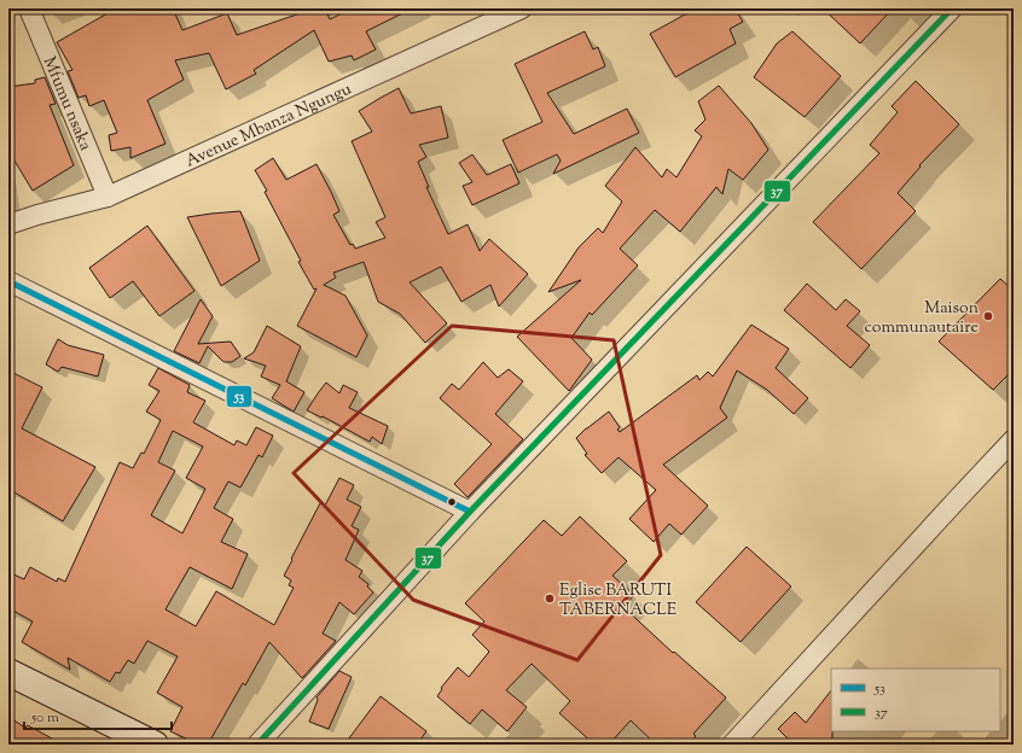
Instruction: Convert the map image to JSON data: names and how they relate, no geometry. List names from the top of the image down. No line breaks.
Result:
{"streets":{"street":["Mfumu nsaka","Avenue Mbanza Ngungu"]},"crossings":[["Mfumu nsaka","Avenue Mbanza Ngungu"]],"places":["Maison communautaire","Eglise BARUTI TABERNACLE"],"lines":["transit line 37","transit line 53"],"legend":["53","37"],"scale_bar":"50 m"}
